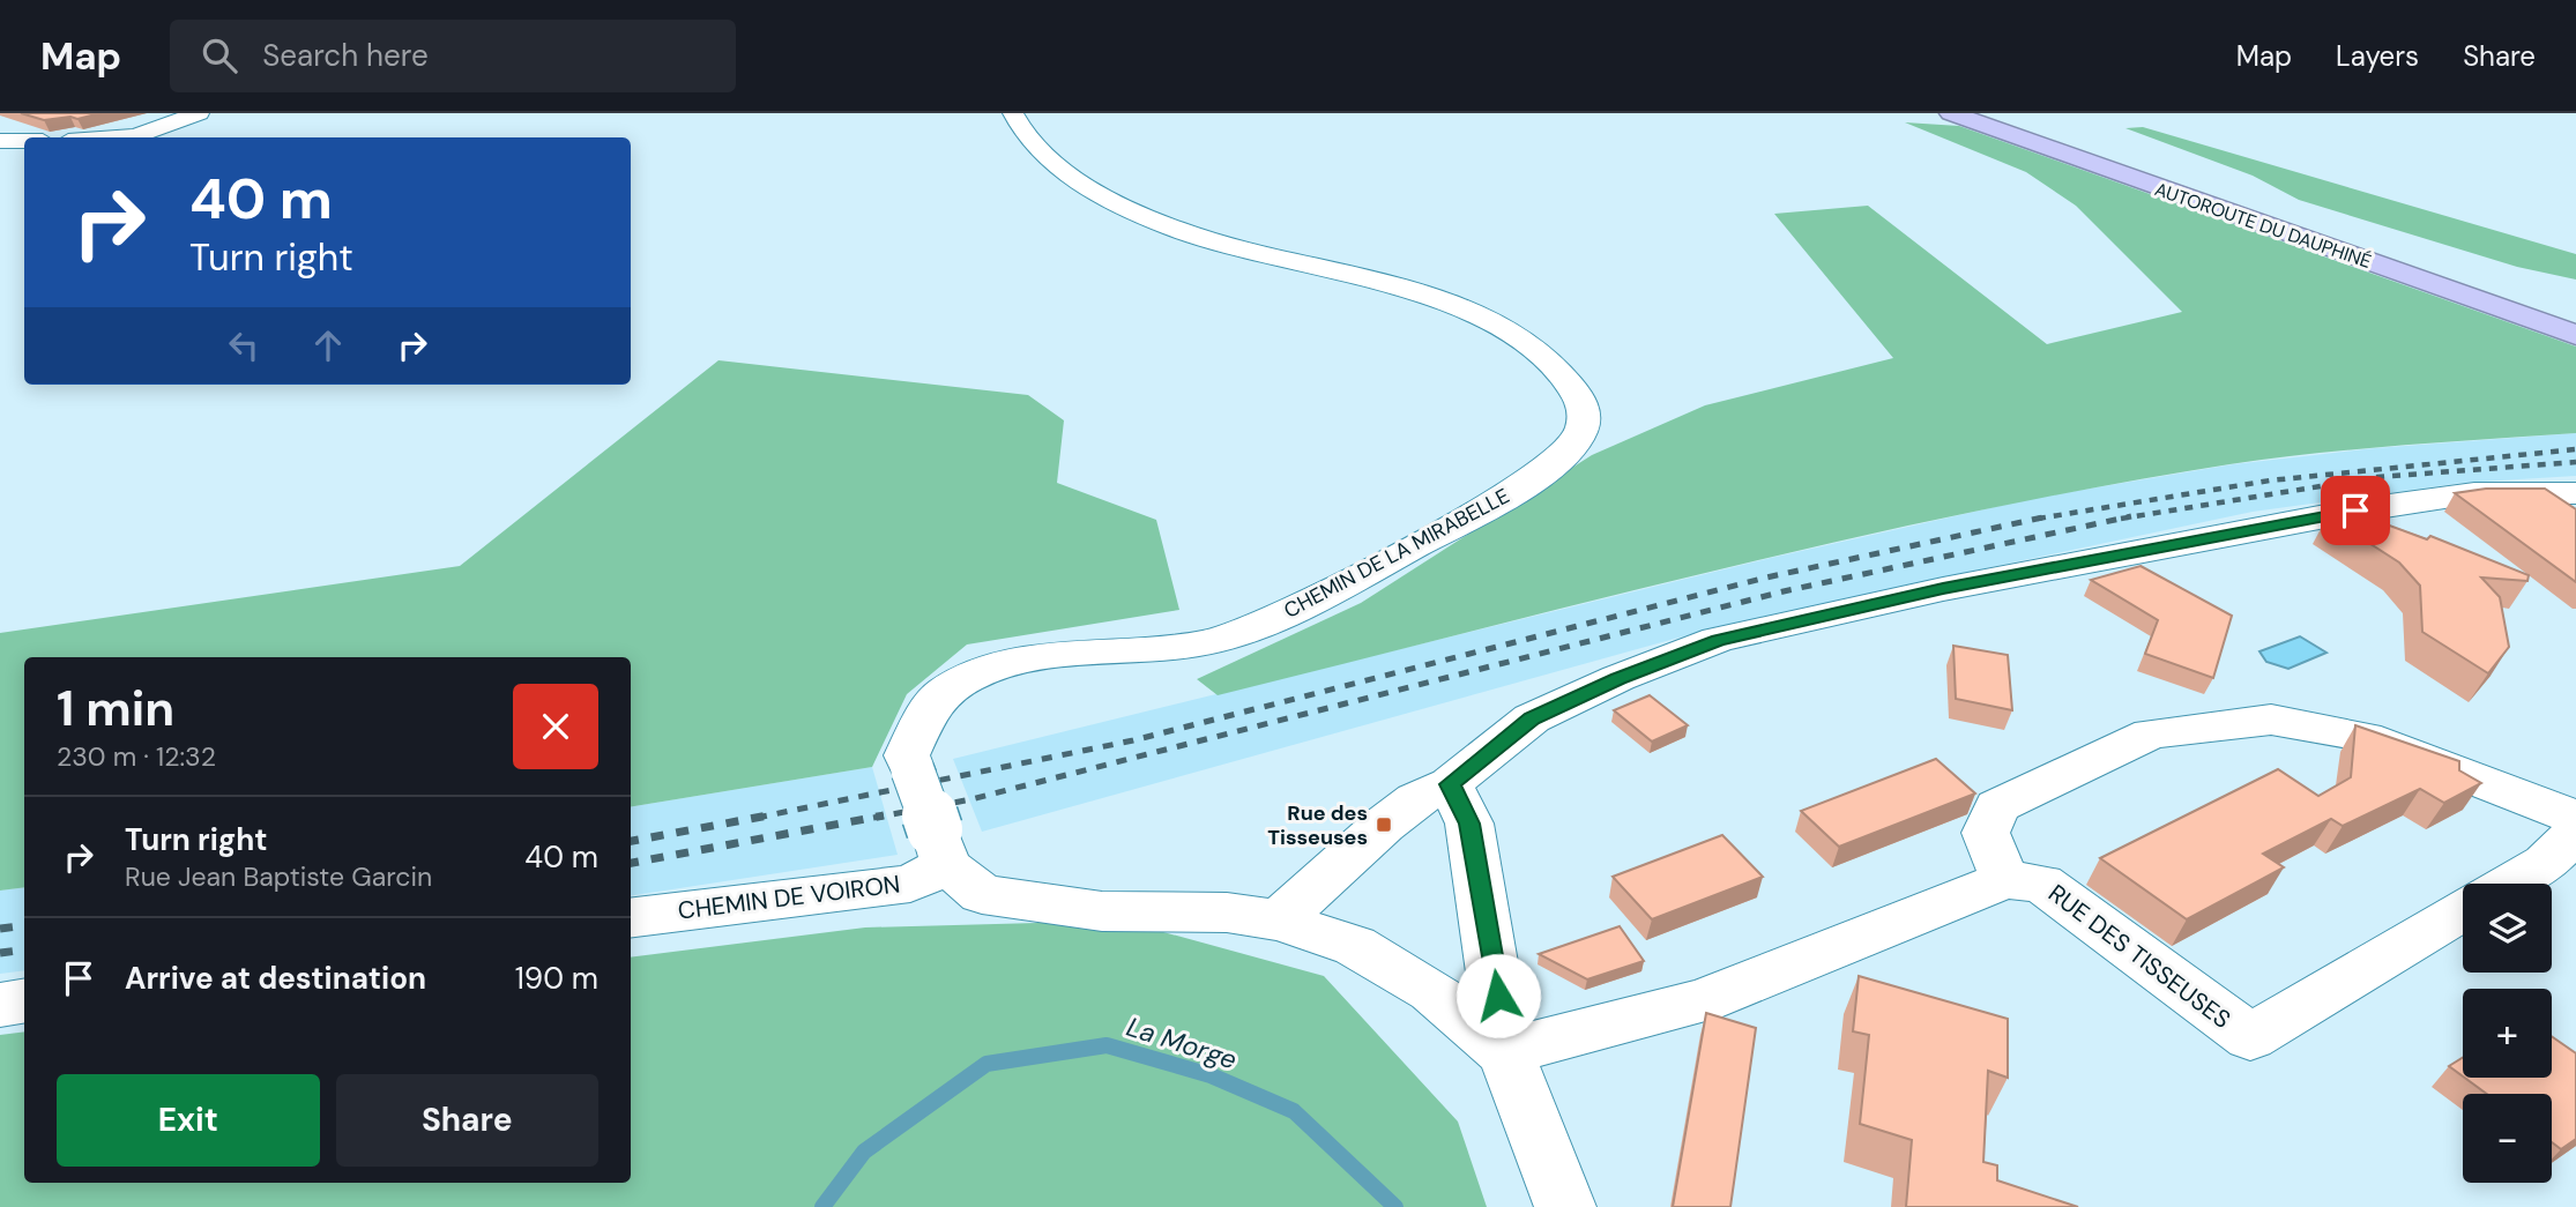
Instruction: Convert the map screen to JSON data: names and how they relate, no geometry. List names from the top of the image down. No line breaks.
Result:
{"streets":{"highway":["AUTOROUTE DU DAUPHINÉ"],"street":["CHEMIN DE LA MIRABELLE","CHEMIN DE VOIRON","RUE DES TISSEUSES"]},"crossings":[["CHEMIN DE LA MIRABELLE","CHEMIN DE VOIRON"]],"water":["La Morge"],"places":{"transit":["Rue des Tisseuses"]},"page":{"header":"Map","search":"Search here","nav":["Map","Layers","Share"],"turn":["40 m","Turn right"],"heading":["1 min","230 m · 12:32"],"list":[{"name":"Turn right","note":"Rue Jean Baptiste Garcin","value":"40 m"},{"name":"Arrive at destination","value":"190 m"}],"map_buttons":["+","−"],"buttons":["Exit","Share"]}}
